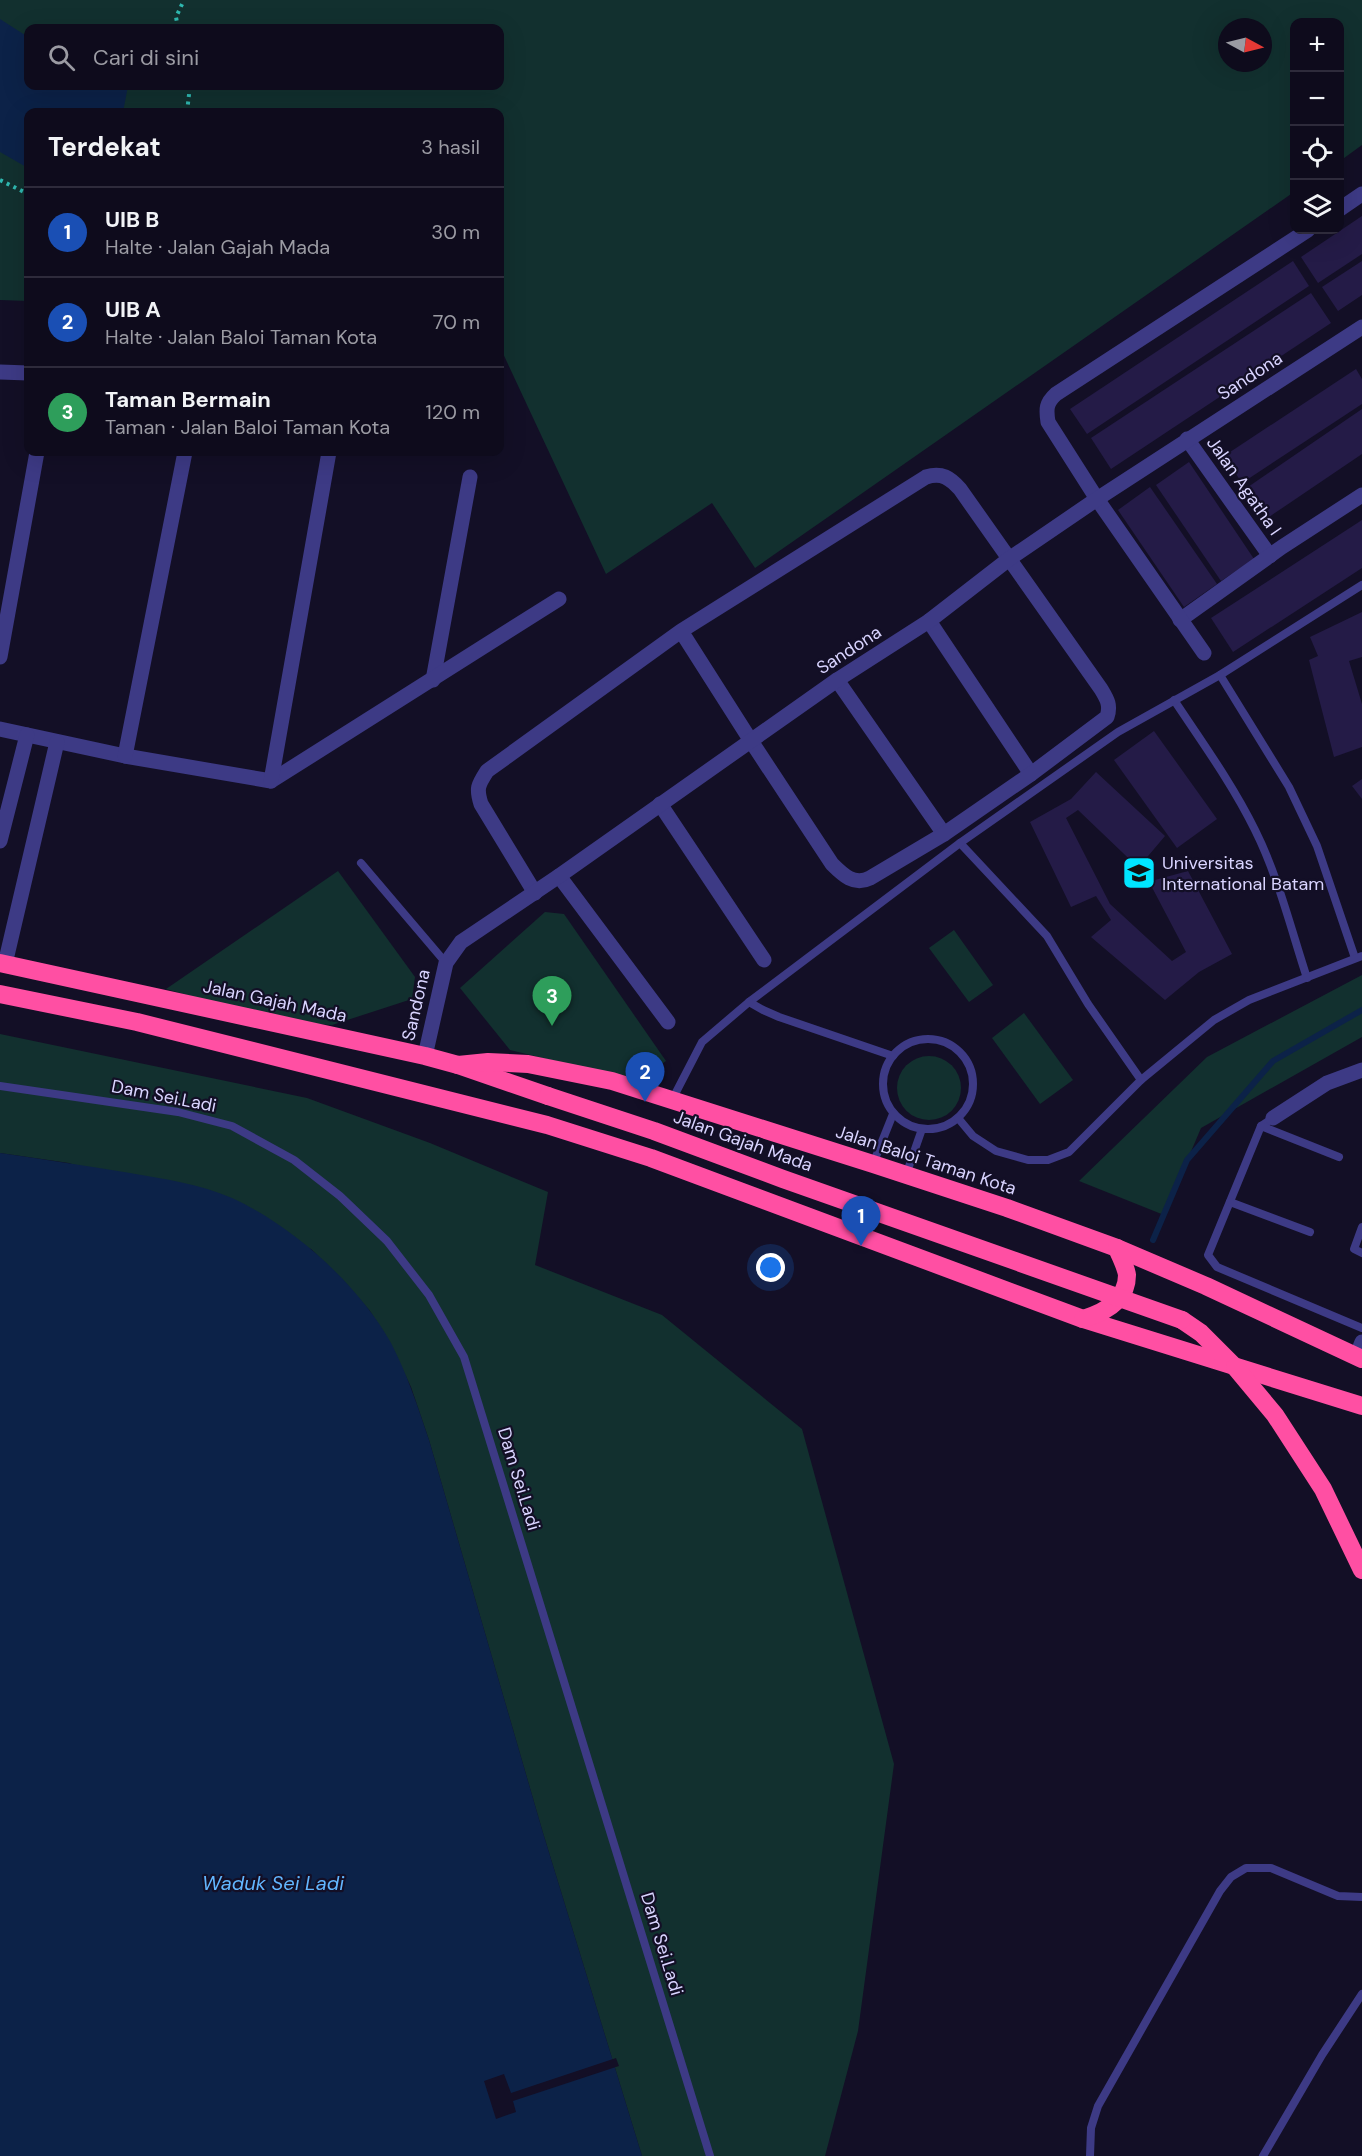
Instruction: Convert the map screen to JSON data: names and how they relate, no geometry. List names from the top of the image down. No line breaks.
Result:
{"streets":{"highway":["Jalan Gajah Mada","Jalan Baloi Taman Kota"],"street":["Sandona","Jalan Agatha I"],"lane":["Dam Sei.Ladi"]},"crossings":[["Sandona","Jalan Agatha I"],["Sandona","Jalan Gajah Mada"],["Jalan Gajah Mada","Jalan Baloi Taman Kota"]],"water":["Waduk Sei Ladi"],"places":{"school or university":["Universitas International Batam"]},"north":"right","page":{"map_buttons":["+","−"],"search":"Cari di sini","heading":["Terdekat","3 hasil"],"list":[{"mark":"1","name":"UIB B","note":"Halte · Jalan Gajah Mada","value":"30 m"},{"mark":"2","name":"UIB A","note":"Halte · Jalan Baloi Taman Kota","value":"70 m"},{"mark":"3","name":"Taman Bermain","note":"Taman · Jalan Baloi Taman Kota","value":"120 m"}],"pins":["3","2","1"]}}
